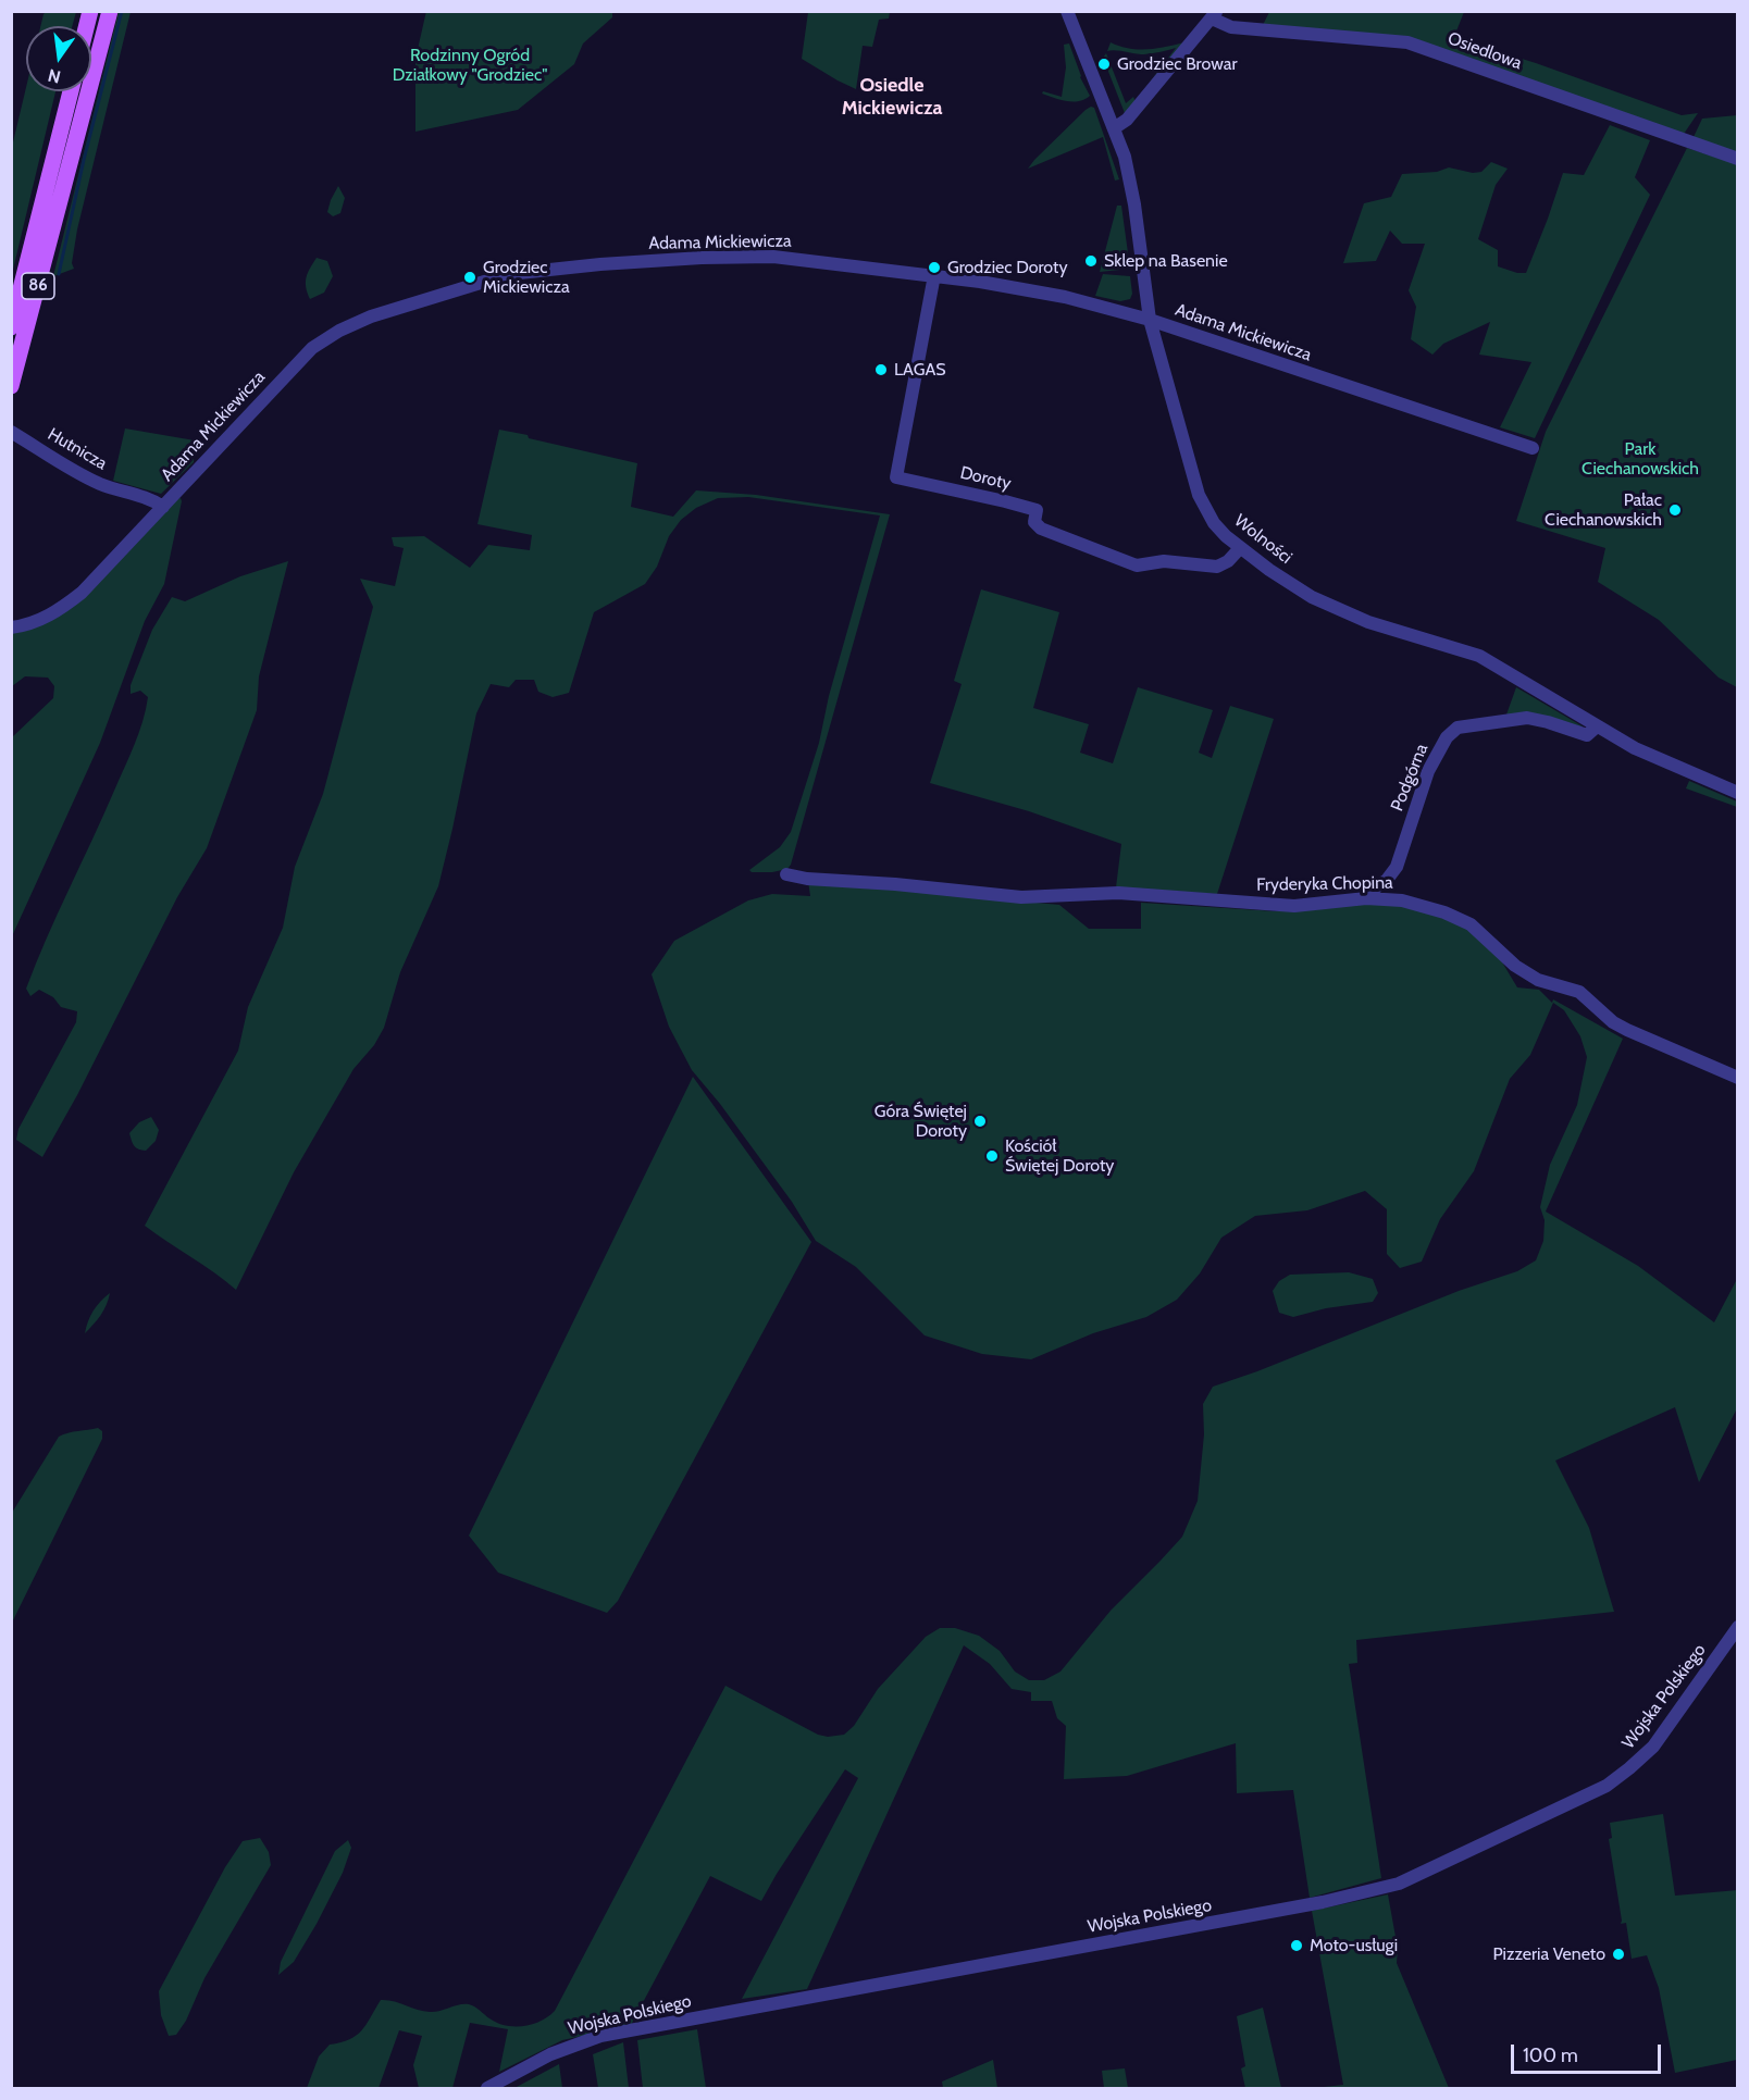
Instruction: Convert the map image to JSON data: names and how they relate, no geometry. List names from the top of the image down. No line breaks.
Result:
{"streets":{"main road":["86"],"street":["Osiedlowa","Adama Mickiewicza","Hutnicza","Doroty","Wolności","Podgórna","Fryderyka Chopina","Wojska Polskiego"]},"crossings":[["Adama Mickiewicza","Hutnicza"],["Adama Mickiewicza","Doroty"],["Adama Mickiewicza","Wolności"],["Doroty","Wolności"],["Wolności","Podgórna"],["Podgórna","Fryderyka Chopina"]],"districts":["Osiedle Mickiewicza"],"parks":["Rodzinny Ogród Działkowy \"Grodziec\"","Park Ciechanowskich"],"places":["Grodziec Browar","Sklep na Basenie","Grodziec Doroty","Grodziec Mickiewicza","LAGAS","Pałac Ciechanowskich","Góra Świętej Doroty","Kościół Świętej Doroty","Moto-usługi","Pizzeria Veneto"],"scale_bar":"100 m","north":"bottom"}
